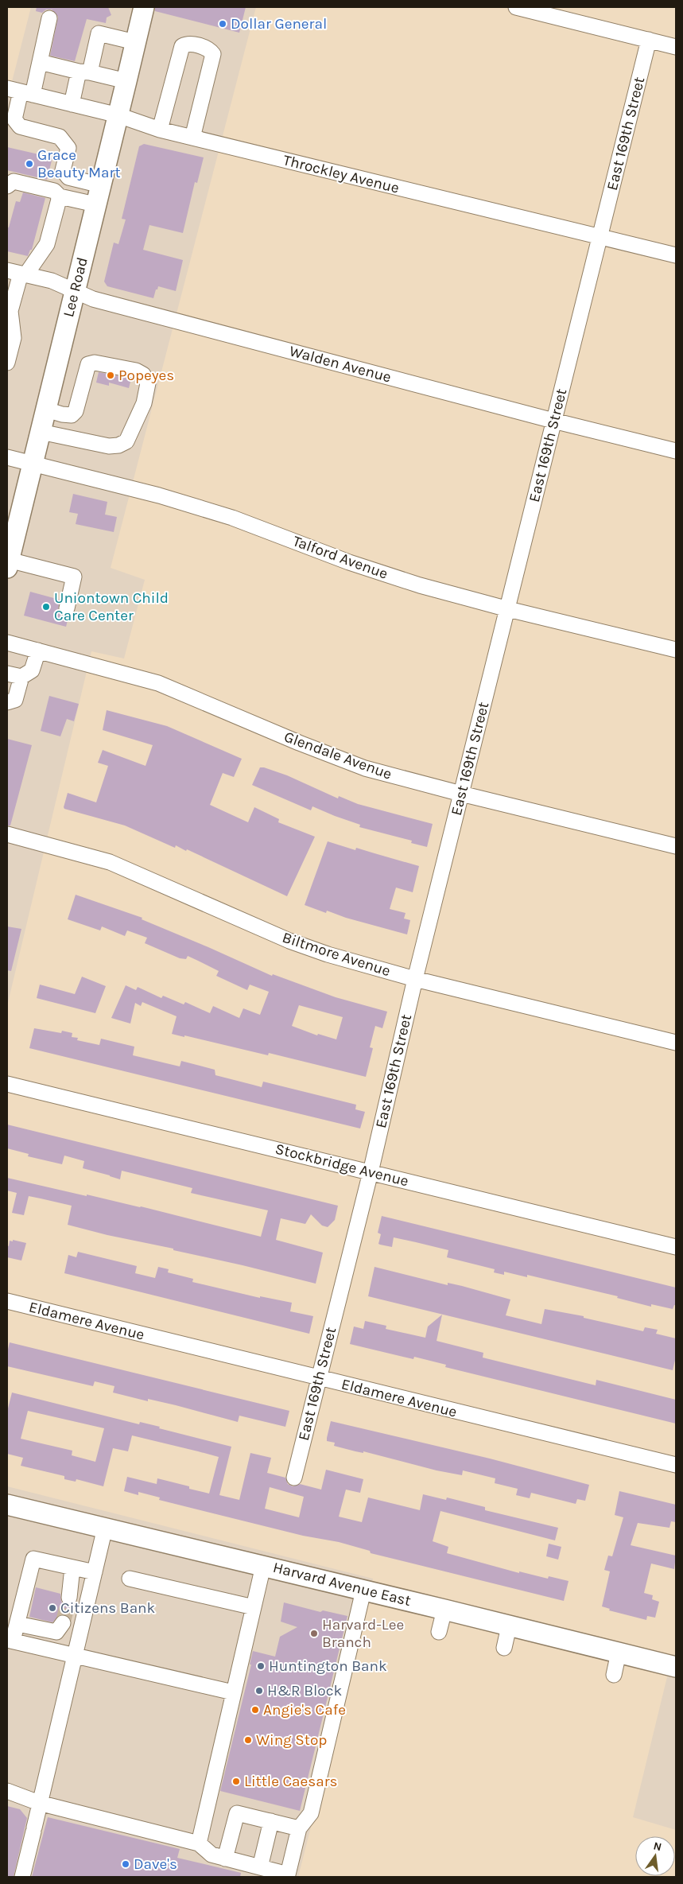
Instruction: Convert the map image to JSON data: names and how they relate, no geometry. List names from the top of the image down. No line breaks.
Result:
{"streets":{"main road":["Lee Road","Harvard Avenue East"],"street":["East 169th Street","Throckley Avenue","Walden Avenue","Talford Avenue","Glendale Avenue","Biltmore Avenue","Stockbridge Avenue","Eldamere Avenue"]},"crossings":[["East 169th Street","Throckley Avenue"],["East 169th Street","Walden Avenue"],["East 169th Street","Talford Avenue"],["East 169th Street","Glendale Avenue"],["East 169th Street","Biltmore Avenue"],["East 169th Street","Stockbridge Avenue"],["East 169th Street","Eldamere Avenue"],["Throckley Avenue","Lee Road"],["Lee Road","Walden Avenue"],["Lee Road","Talford Avenue"]],"places":["Dollar General","Grace Beauty Mart","Popeyes","Uniontown Child Care Center","Citizens Bank","Harvard-Lee Branch","Huntington Bank","H&R Block","Angie's Cafe","Wing Stop","Little Caesars","Dave's"],"north":"top"}
